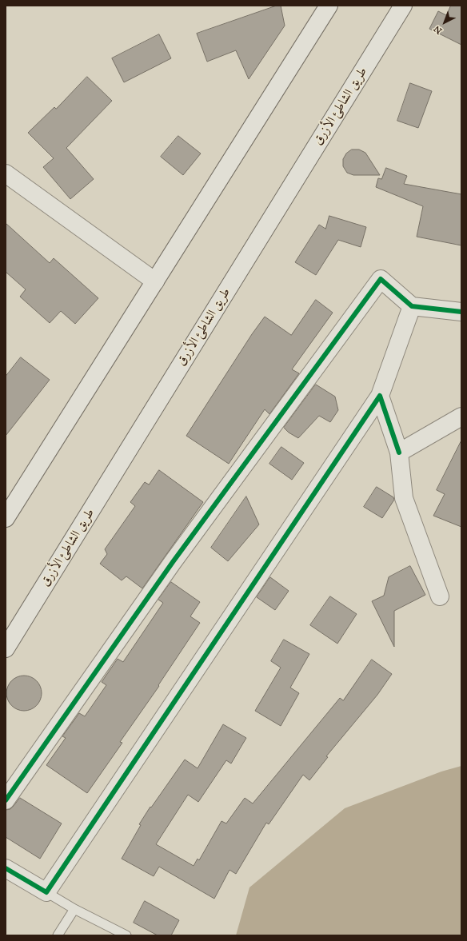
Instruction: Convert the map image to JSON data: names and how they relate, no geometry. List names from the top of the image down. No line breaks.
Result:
{"streets":{"street":["طريق الشاطئ الأزرق"]},"north":"bottom left"}
